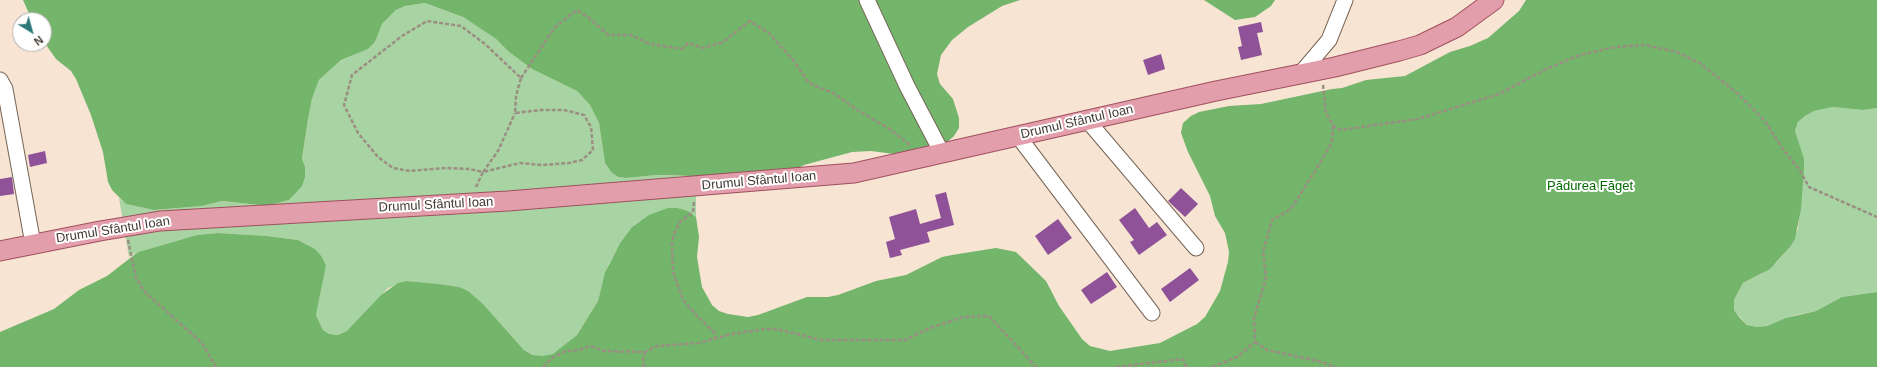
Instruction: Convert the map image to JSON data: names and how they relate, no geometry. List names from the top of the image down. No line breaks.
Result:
{"streets":{"main road":["Drumul Sfântul Ioan"]},"parks":["Pădurea Făget"],"north":"bottom right"}
